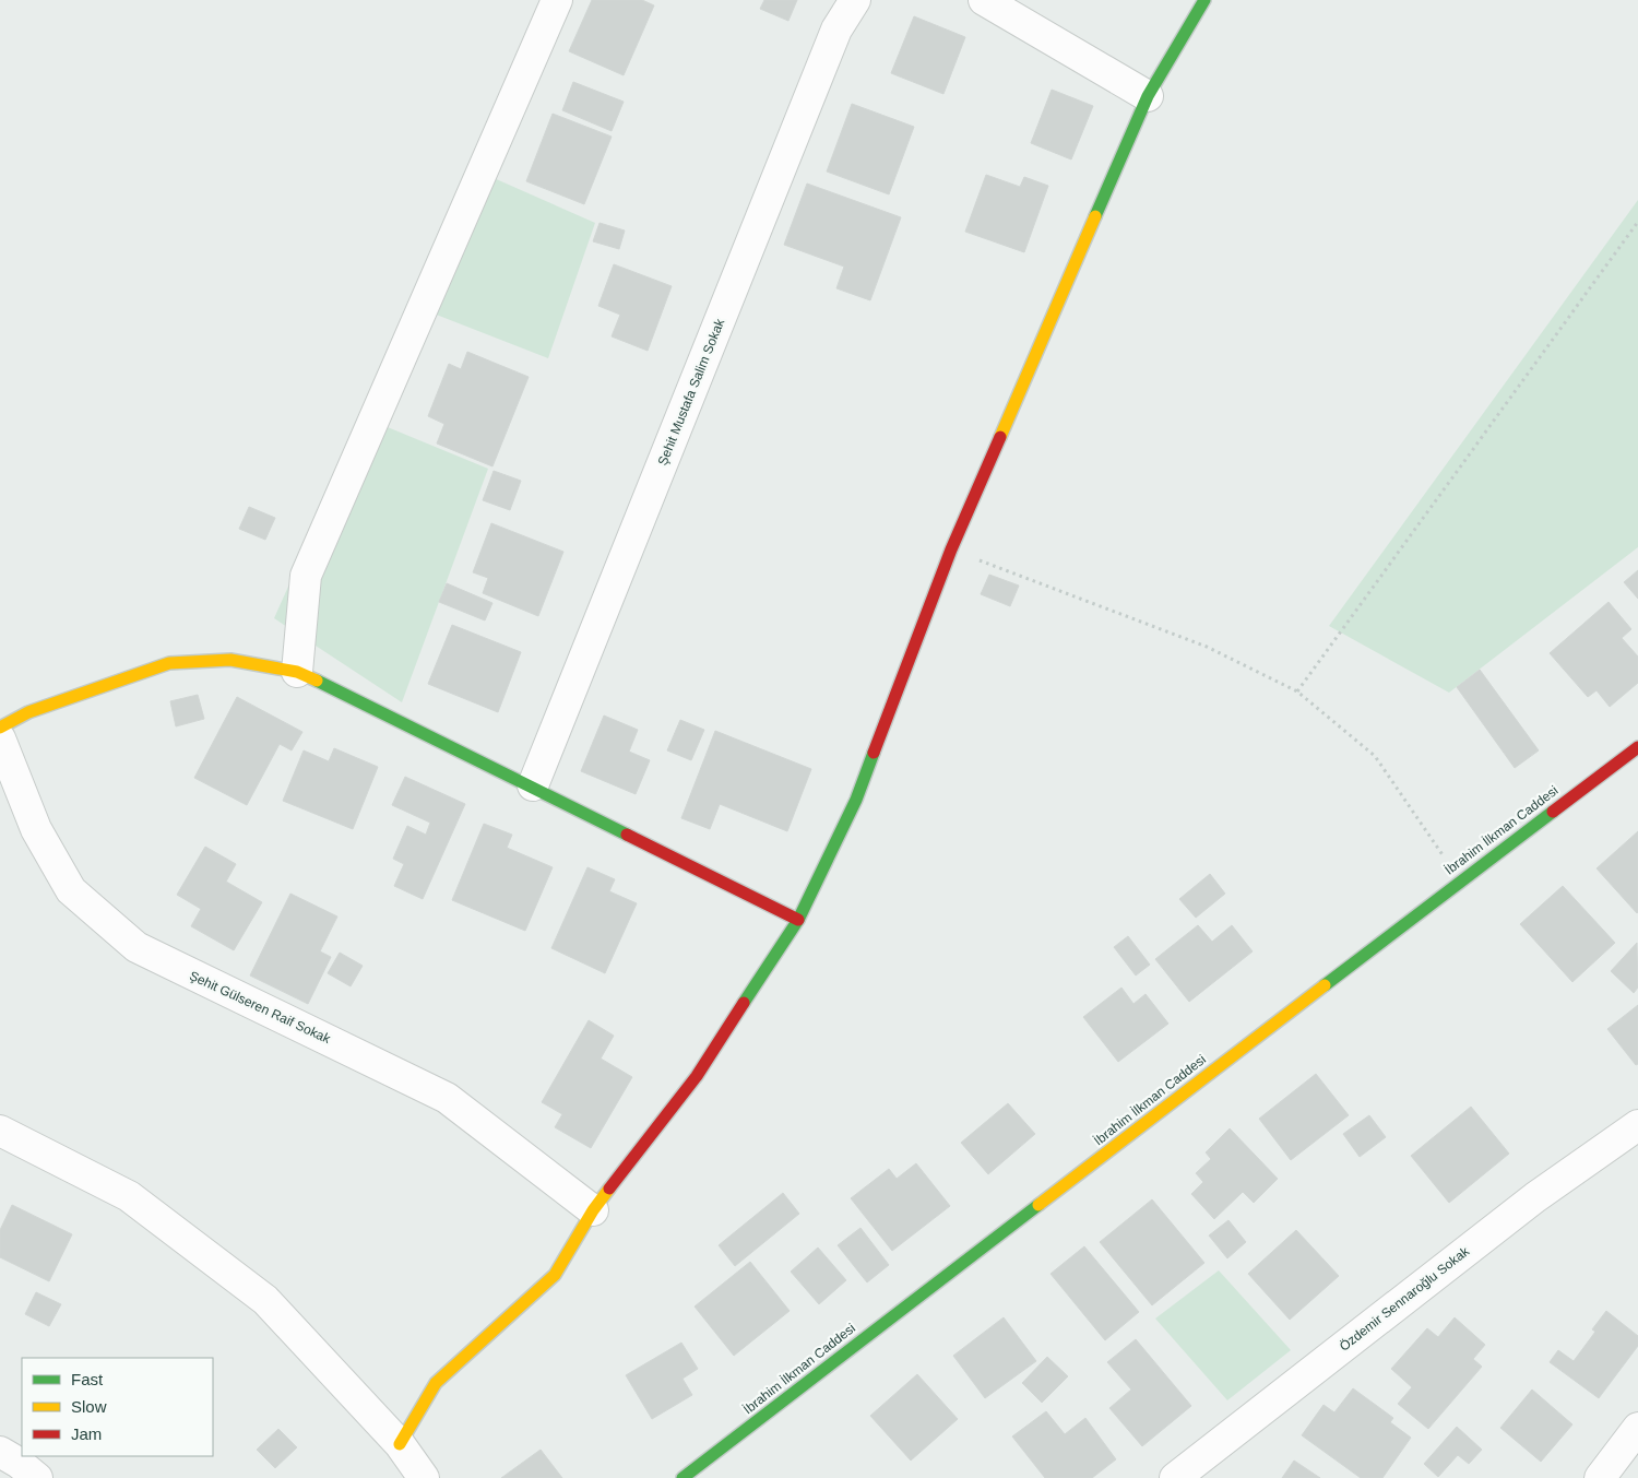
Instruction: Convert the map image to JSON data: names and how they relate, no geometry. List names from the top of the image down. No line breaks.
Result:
{"streets":{"street":["Şehit Mustafa Salim Sokak","İbrahim İlkman Caddesi","Şehit Gülseren Raif Sokak","Özdemir Sennaroğlu Sokak"]},"legend":["Fast","Slow","Jam"]}
